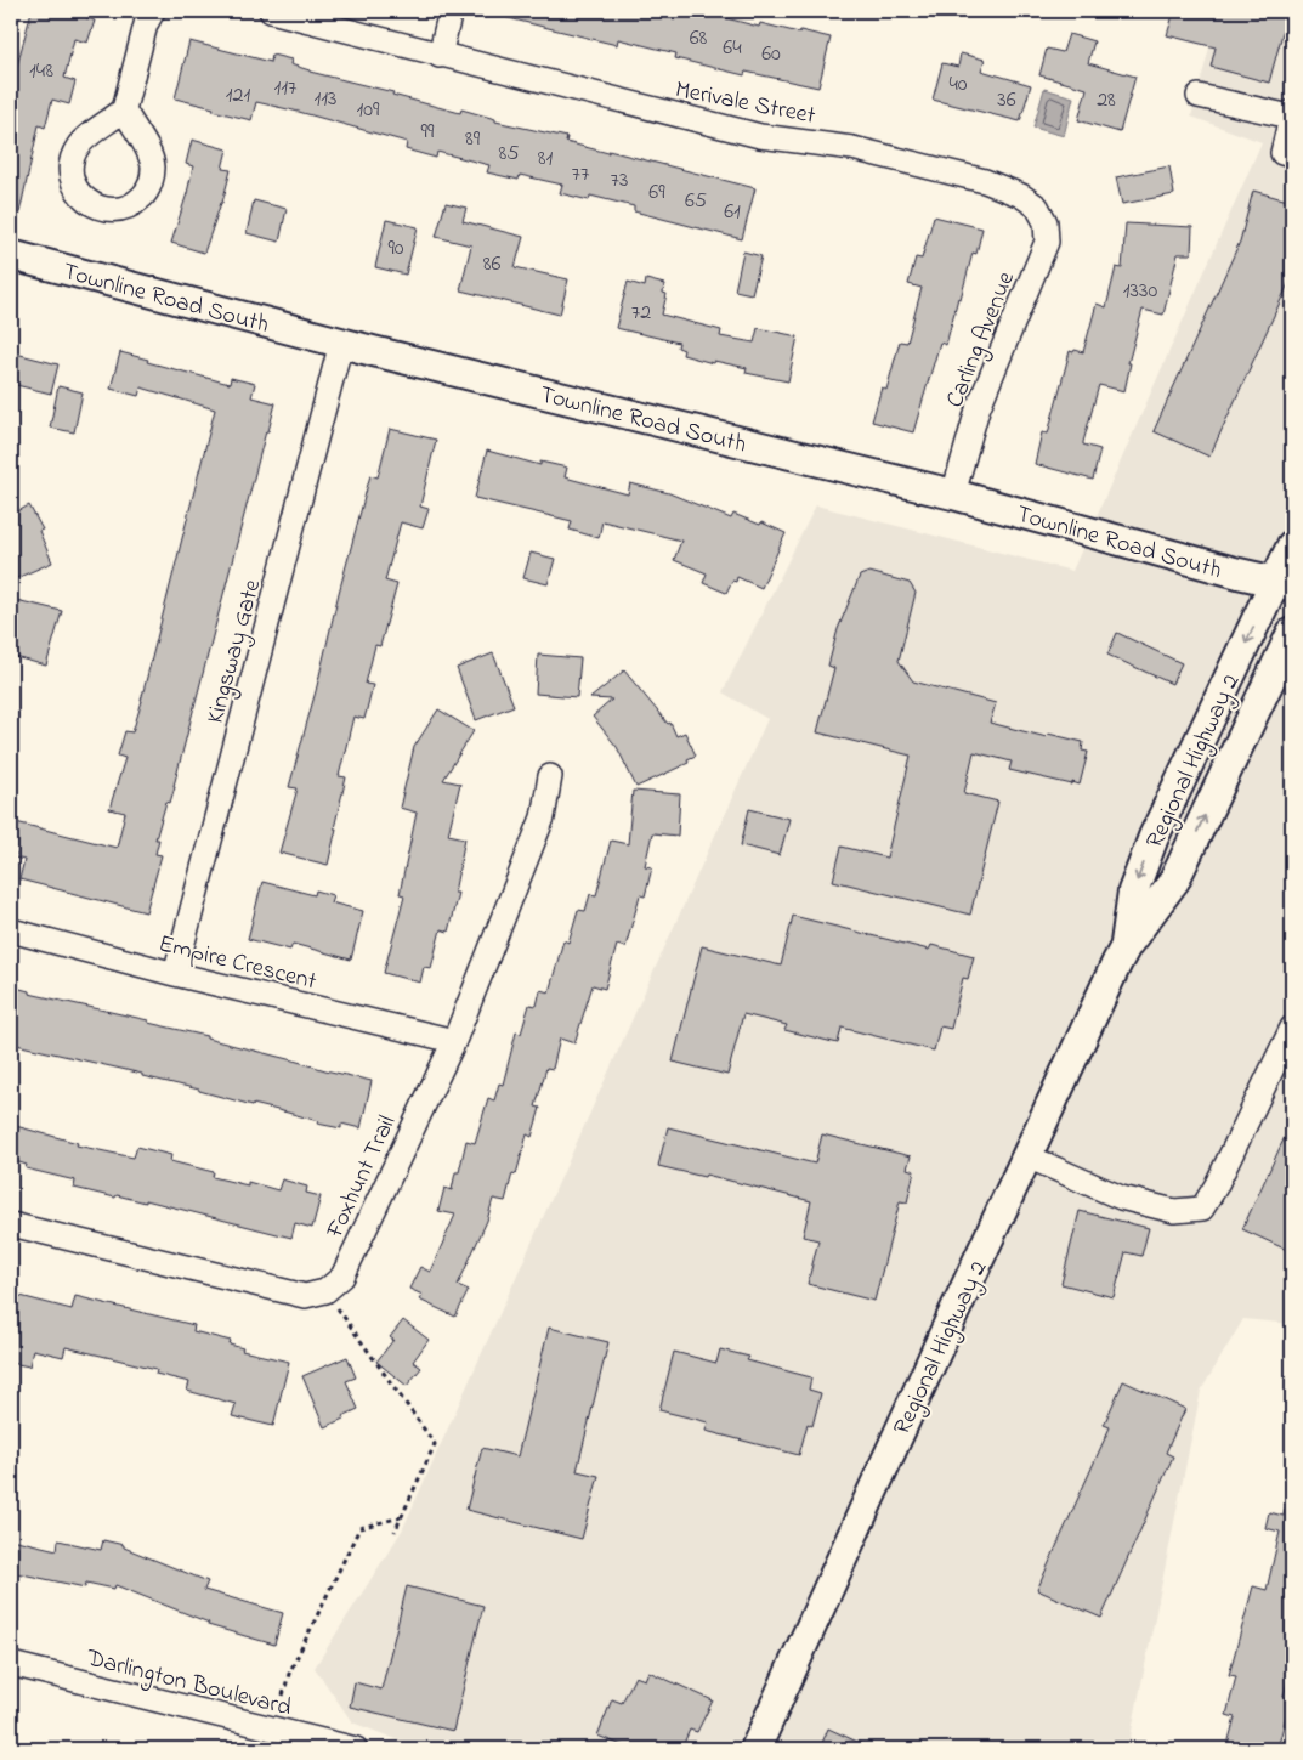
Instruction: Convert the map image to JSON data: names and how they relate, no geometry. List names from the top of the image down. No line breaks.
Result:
{"streets":{"main road":["Townline Road South","Regional Highway 2"],"street":["Merivale Street","Carling Avenue","Kingsway Gate","Empire Crescent","Foxhunt Trail","Darlington Boulevard"]},"crossings":[["Merivale Street","Carling Avenue"],["Townline Road South","Carling Avenue"],["Townline Road South","Kingsway Gate"],["Townline Road South","Regional Highway 2"],["Kingsway Gate","Empire Crescent"],["Empire Crescent","Foxhunt Trail"]],"house_numbers":["68","64","60","148","40","117","121","113","36","28","109","99","89","85","81","77","73","69","65","61","90","86","1330","72"]}
